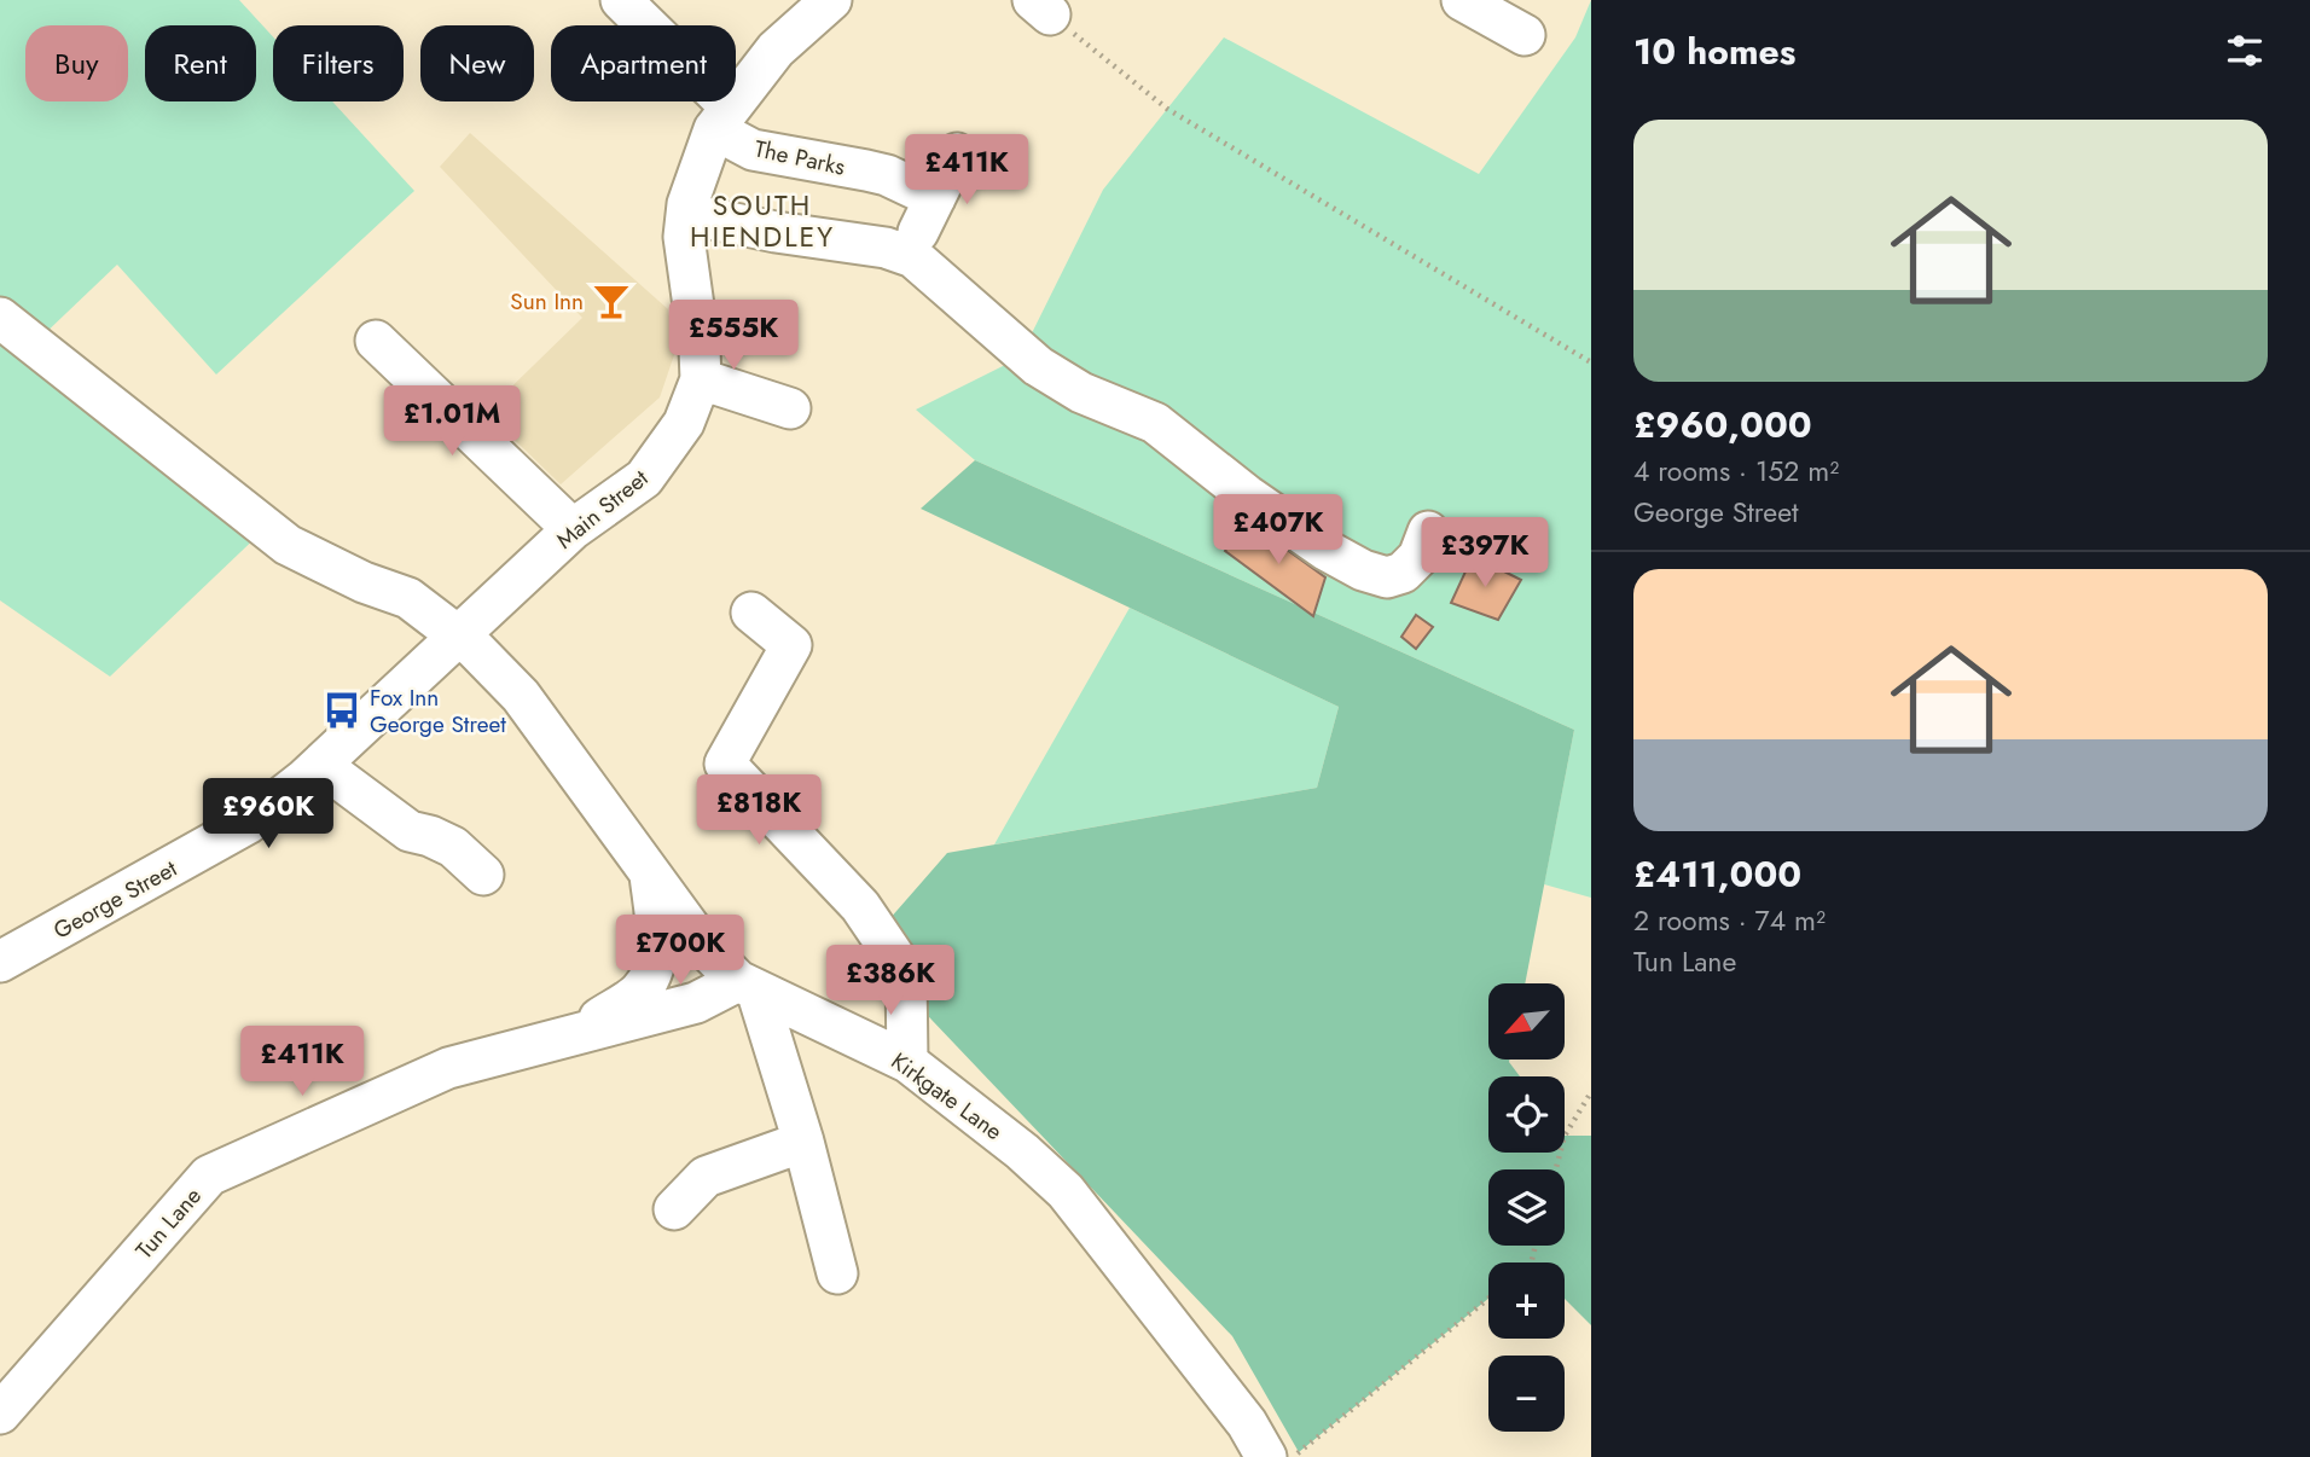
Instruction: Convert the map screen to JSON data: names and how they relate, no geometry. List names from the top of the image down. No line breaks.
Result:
{"streets":{"street":["The Parks","Main Street","George Street","Kirkgate Lane","Tun Lane"]},"crossings":[["The Parks","Main Street"],["Main Street","George Street"],["Main Street","Kirkgate Lane"],["George Street","Kirkgate Lane"],["Kirkgate Lane","Tun Lane"]],"districts":["SOUTH HIENDLEY"],"places":{"bar":["Sun Inn"],"bus stop":["Fox Inn George Street"]},"north":"bottom left","page":{"heading":"10 homes","chip":["Buy","Rent","Filters","New","Apartment"],"list":[{"name":"£960,000","note":"4 rooms · 152 m² · George Street"},{"name":"£411,000","note":"2 rooms · 74 m² · Tun Lane"}],"price":["£411K","£555K","£1.01M","£407K","£397K","£818K","£960K","£700K","£386K","£411K"],"map_buttons":["+","−"]}}
